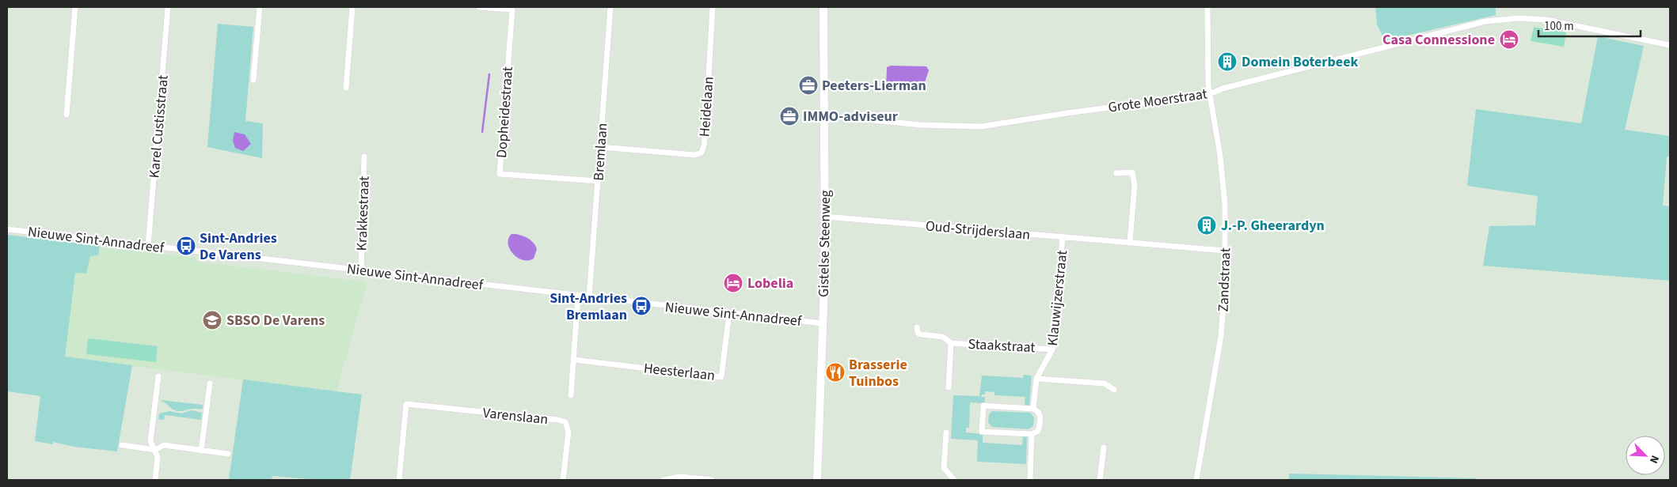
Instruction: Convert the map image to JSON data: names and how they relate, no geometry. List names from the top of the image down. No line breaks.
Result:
{"streets":{"main road":["Gistelse Steenweg"],"street":["Grote Moerstraat","Heidelaan","Dopheidestraat","Karel Custisstraat","Bremlaan","Krakkestraat","Oud-Strijderslaan","Nieuwe Sint-Annadreef","Zandstraat","Klauwijzerstraat","Staakstraat","Heesterlaan","Varenslaan"]},"crossings":[["Grote Moerstraat","Gistelse Steenweg"],["Grote Moerstraat","Zandstraat"],["Heidelaan","Bremlaan"],["Dopheidestraat","Bremlaan"],["Karel Custisstraat","Nieuwe Sint-Annadreef"],["Bremlaan","Nieuwe Sint-Annadreef"],["Krakkestraat","Nieuwe Sint-Annadreef"],["Oud-Strijderslaan","Gistelse Steenweg"],["Oud-Strijderslaan","Zandstraat"],["Oud-Strijderslaan","Klauwijzerstraat"],["Nieuwe Sint-Annadreef","Gistelse Steenweg"],["Nieuwe Sint-Annadreef","Heesterlaan"],["Klauwijzerstraat","Staakstraat"]],"places":{"hotel":["Casa Connessione","Lobelia"],"building":["Domein Boterbeek","J.-P. Gheerardyn"],"office":["Peeters-Lierman","IMMO-adviseur"],"bus stop":["Sint-Andries De Varens","Sint-Andries Bremlaan"],"school or university":["SBSO De Varens"],"restaurant":["Brasserie Tuinbos"]},"scale_bar":"100 m","north":"bottom right"}
